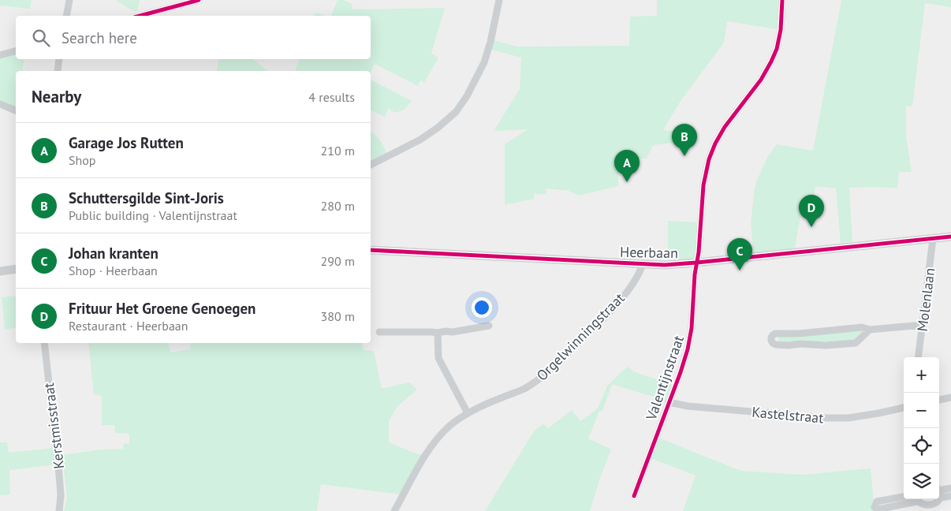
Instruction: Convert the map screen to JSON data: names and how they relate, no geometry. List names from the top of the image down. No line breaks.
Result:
{"streets":{"street":["Heerbaan","Molenlaan","Orgelwinningstraat","Valentijnstraat","Kastelstraat","Kerstmisstraat"]},"crossings":[["Heerbaan","Molenlaan"],["Heerbaan","Orgelwinningstraat"],["Heerbaan","Valentijnstraat"],["Valentijnstraat","Kastelstraat"]],"page":{"search":"Search here","heading":["Nearby","4 results"],"list":[{"mark":"A","name":"Garage Jos Rutten","note":"Shop","value":"210 m"},{"mark":"B","name":"Schuttersgilde Sint-Joris","note":"Public building · Valentijnstraat","value":"280 m"},{"mark":"C","name":"Johan kranten","note":"Shop · Heerbaan","value":"290 m"},{"mark":"D","name":"Frituur Het Groene Genoegen","note":"Restaurant · Heerbaan","value":"380 m"}],"pins":["B","A","D","C"],"map_buttons":["+","−"]}}
